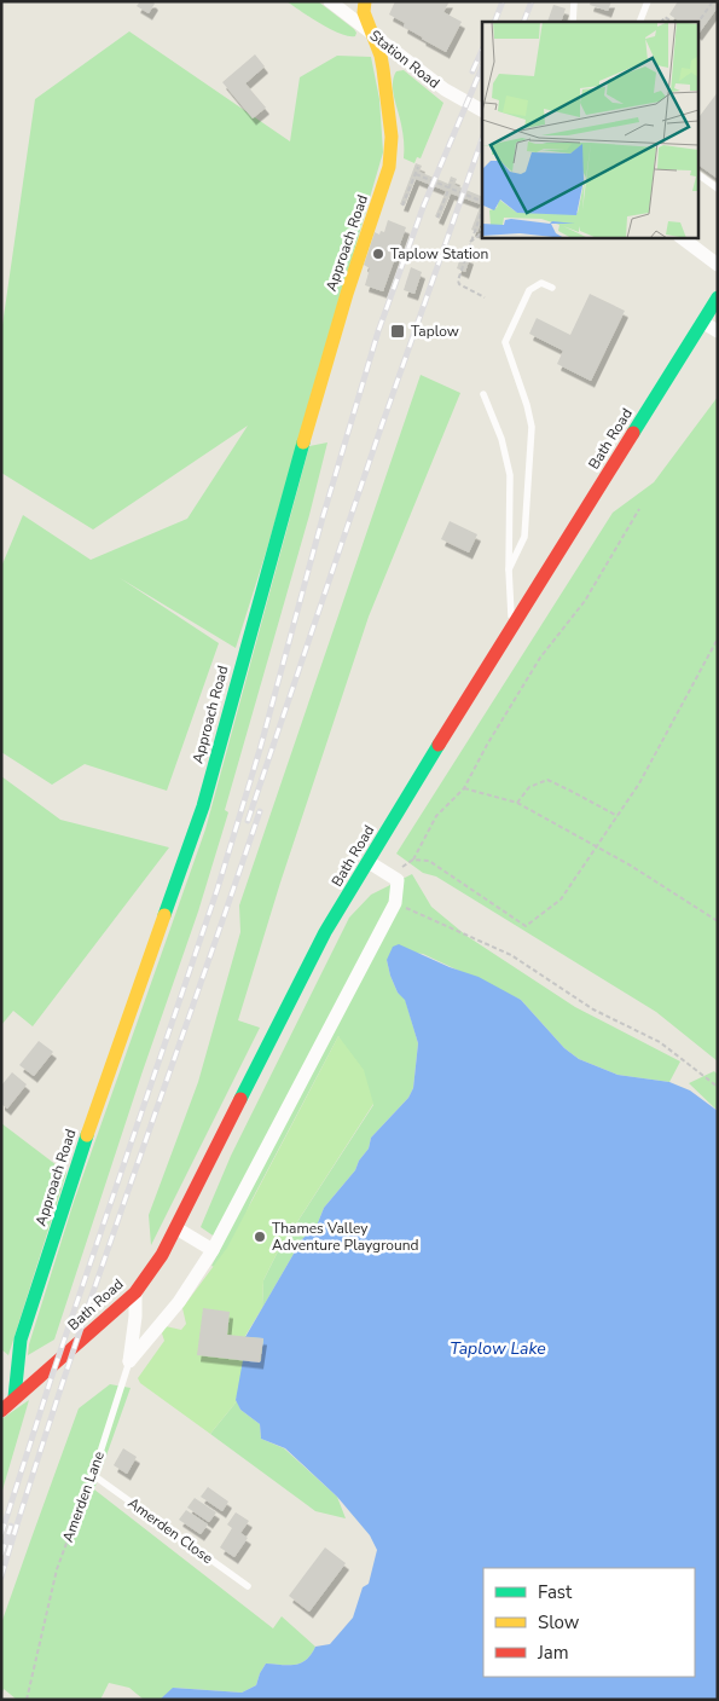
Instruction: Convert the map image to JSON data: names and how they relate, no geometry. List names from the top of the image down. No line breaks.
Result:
{"streets":{"street":["Station Road","Approach Road","Bath Road","Amerden Lane"],"lane":["Amerden Close"]},"crossings":[["Station Road","Approach Road"],["Approach Road","Bath Road"],["Bath Road","Amerden Lane"],["Amerden Lane","Amerden Close"]],"water":["Taplow Lake"],"places":{"other":["Taplow Station","Thames Valley Adventure Playground"],"transit":["Taplow"]},"legend":["Fast","Slow","Jam"]}
